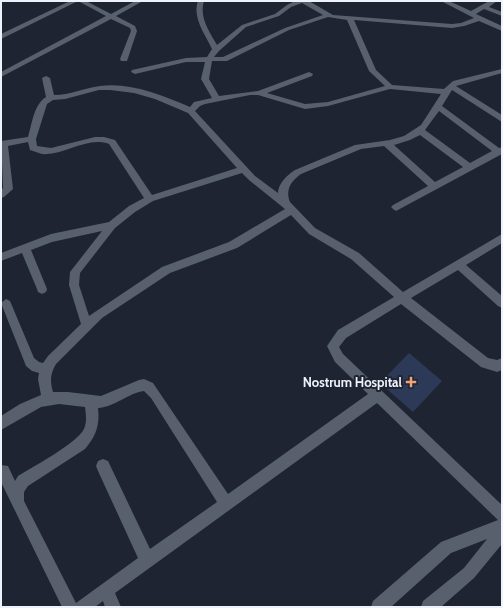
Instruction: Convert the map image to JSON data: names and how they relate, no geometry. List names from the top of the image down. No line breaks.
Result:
{"places":{"health":["Nostrum Hospital"]}}
